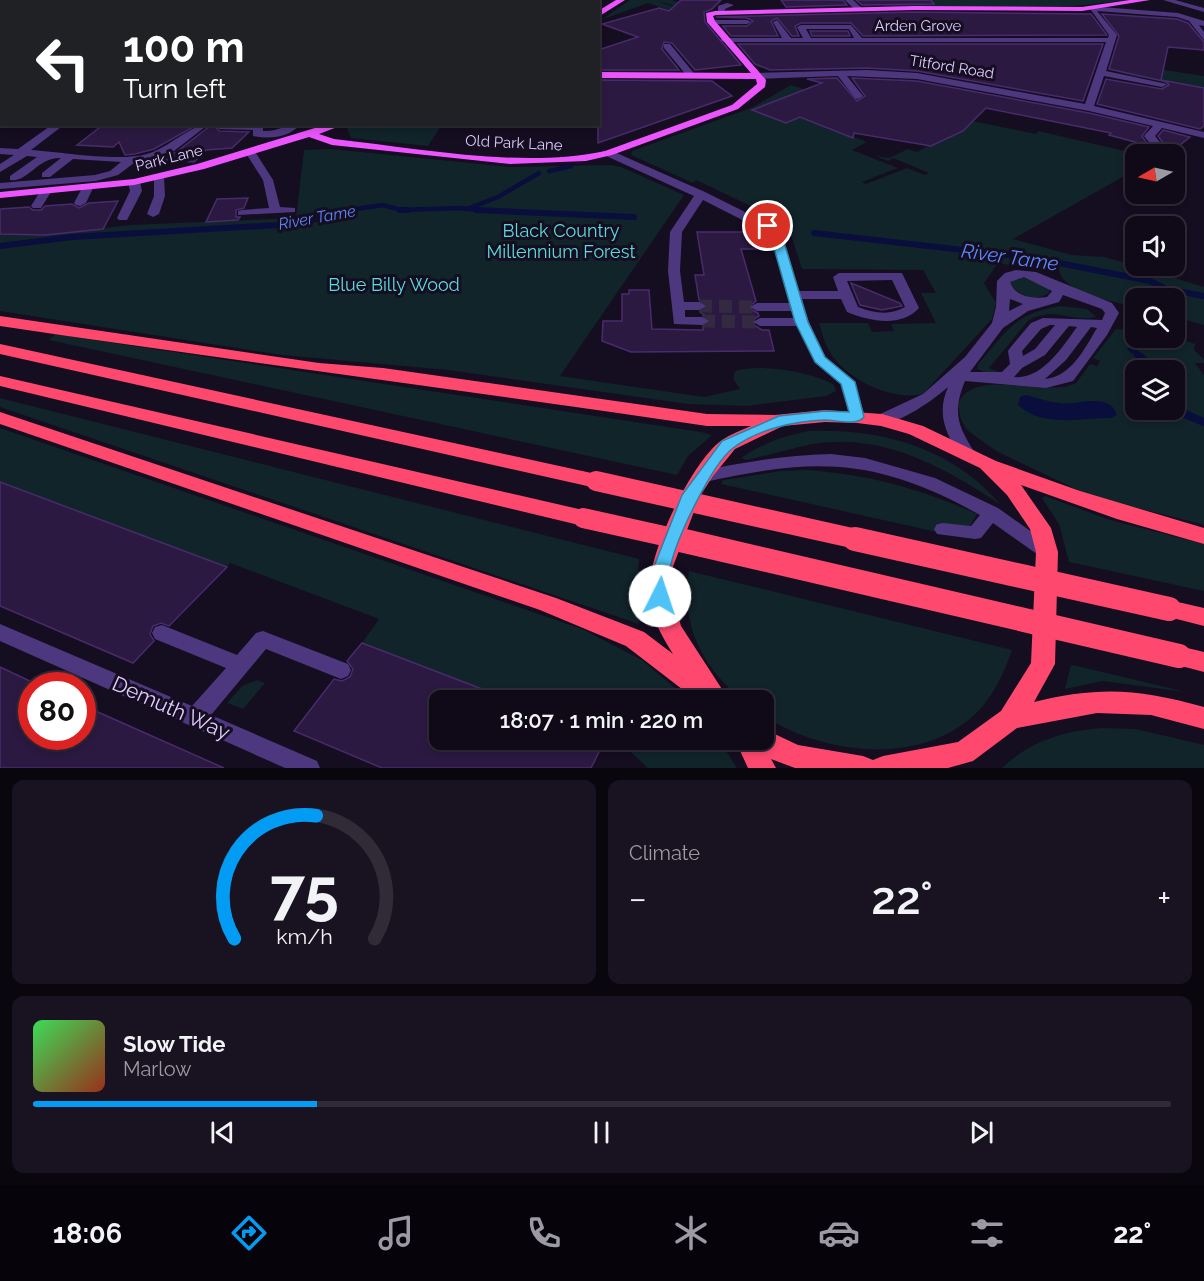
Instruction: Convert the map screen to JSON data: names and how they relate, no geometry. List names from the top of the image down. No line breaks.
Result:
{"streets":{"main road":["Titford Road","Old Park Lane","Park Lane"],"street":["Arden Grove","Demuth Way"]},"crossings":[["Titford Road","Old Park Lane"],["Old Park Lane","Park Lane"]],"water":["River Tame"],"parks":["Black Country Millennium Forest","Blue Billy Wood"],"north":"left","page":{"turn":["100 m","Turn left"],"limit":"80","trip":"18:07 · 1 min · 220 m","tile":"Climate","heat":["−","22°","+"],"song":["Slow Tide","Marlow"],"tabs":["18:06","22°"],"gauge":["75","km/h"]}}
